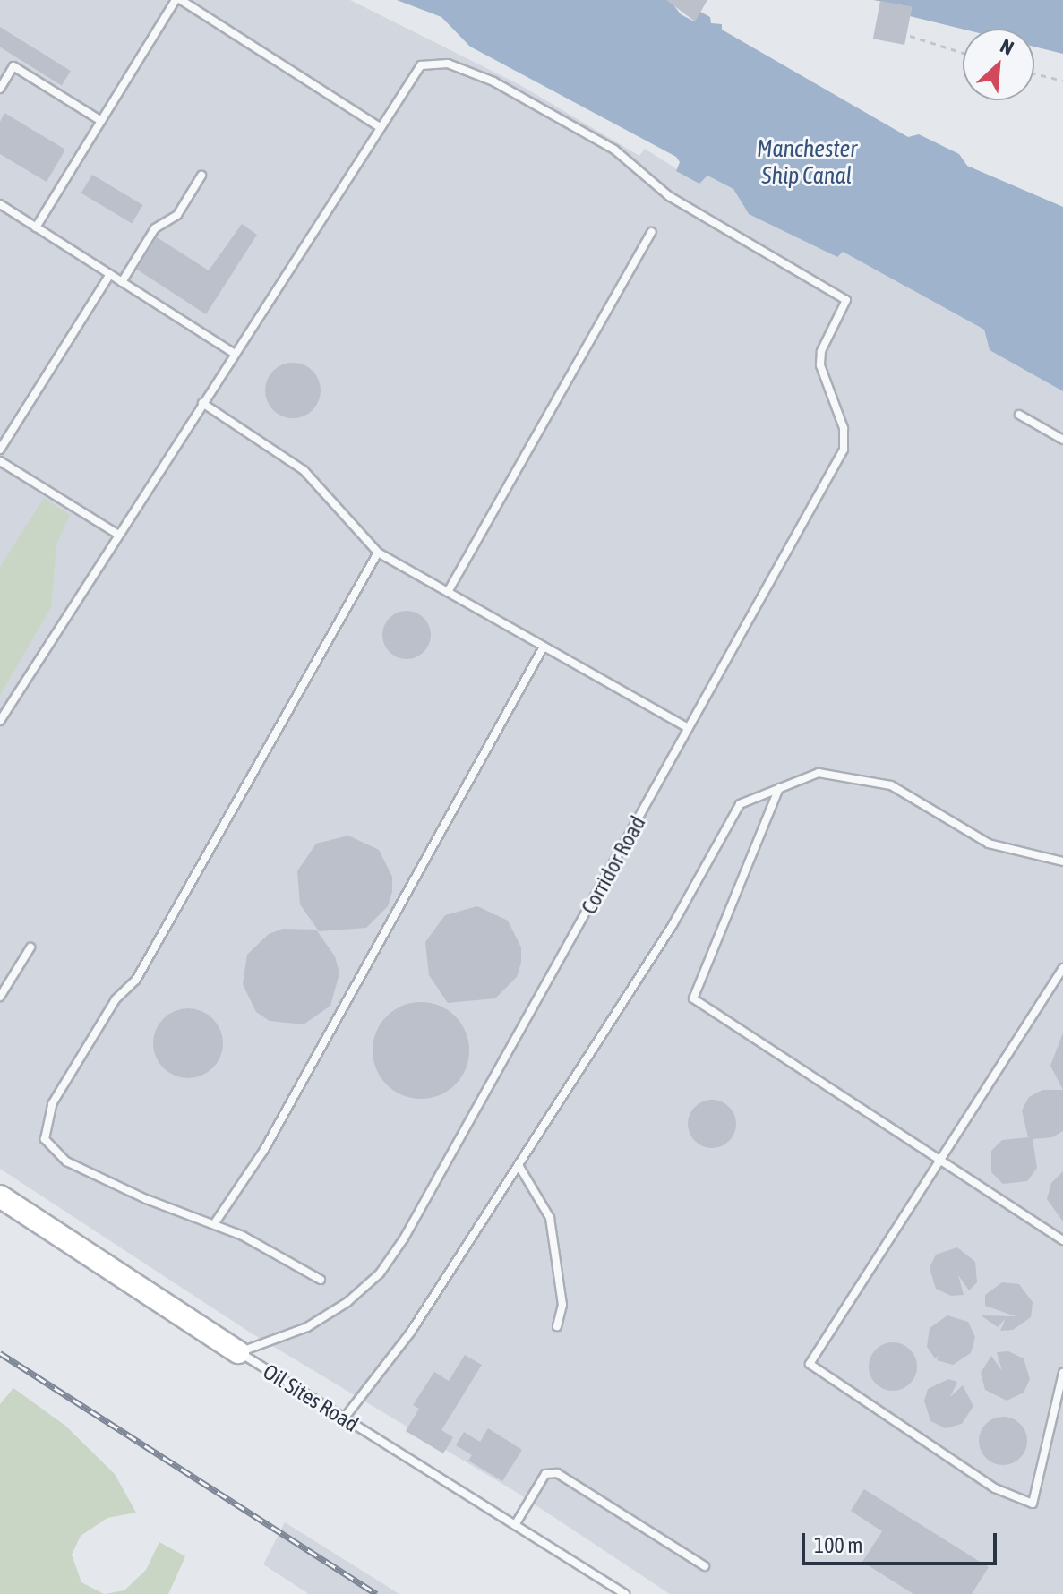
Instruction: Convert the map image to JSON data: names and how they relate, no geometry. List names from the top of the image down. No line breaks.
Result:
{"streets":{"street":["Oil Sites Road"],"lane":["Corridor Road"]},"crossings":[["Corridor Road","Oil Sites Road"]],"water":["Manchester Ship Canal"],"scale_bar":"100 m","north":"top right"}
